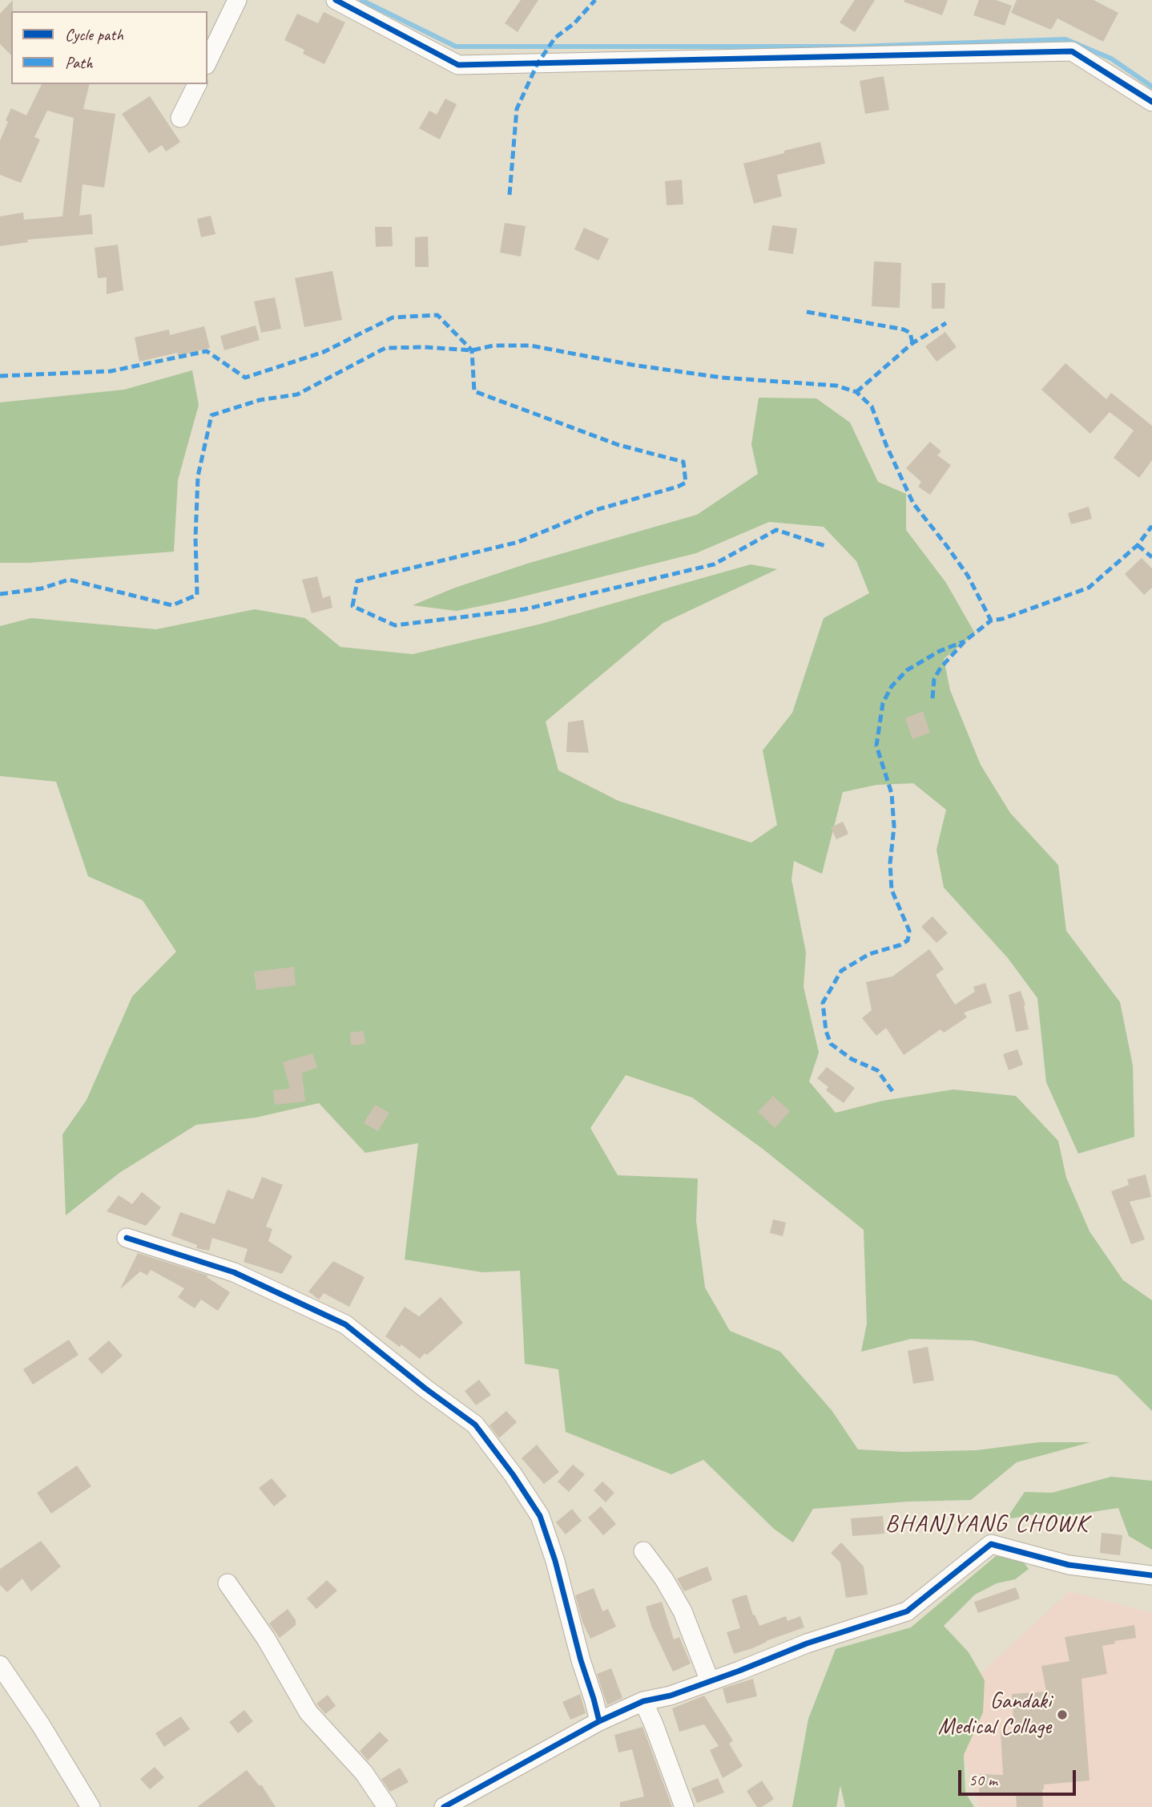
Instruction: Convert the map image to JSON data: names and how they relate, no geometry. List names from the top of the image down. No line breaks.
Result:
{"districts":["BHANJYANG CHOWK"],"places":["Gandaki Medical Collage"],"legend":["Cycle path","Path"],"scale_bar":"50 m"}
